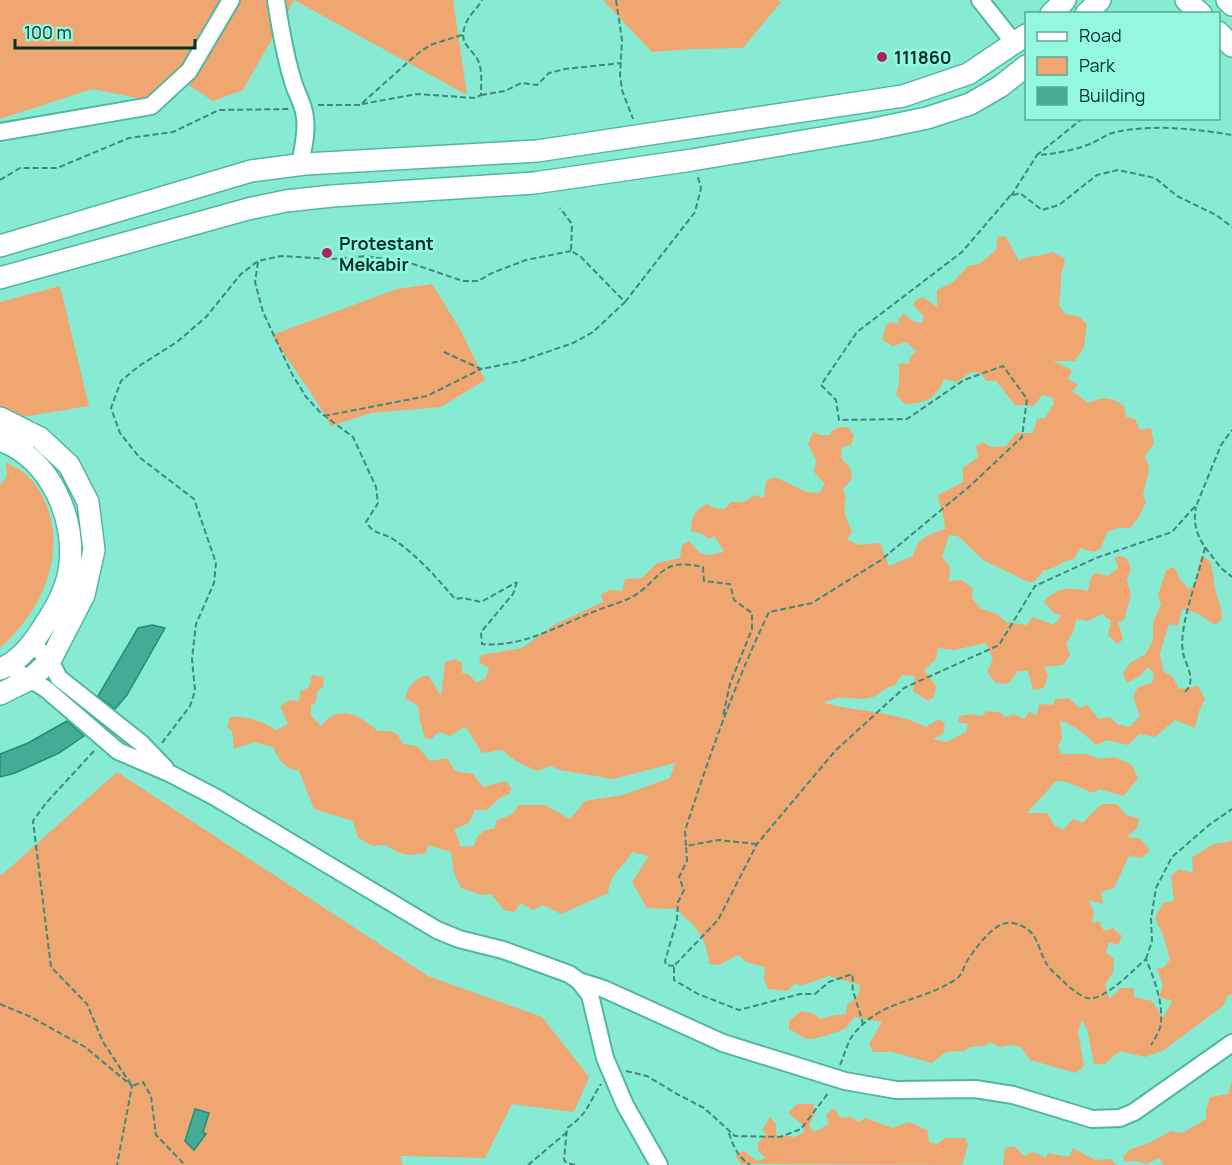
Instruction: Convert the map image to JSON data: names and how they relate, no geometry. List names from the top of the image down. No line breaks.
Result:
{"places":["111860","Protestant Mekabir"],"legend":["Road","Park","Building"],"scale_bar":"100 m"}
